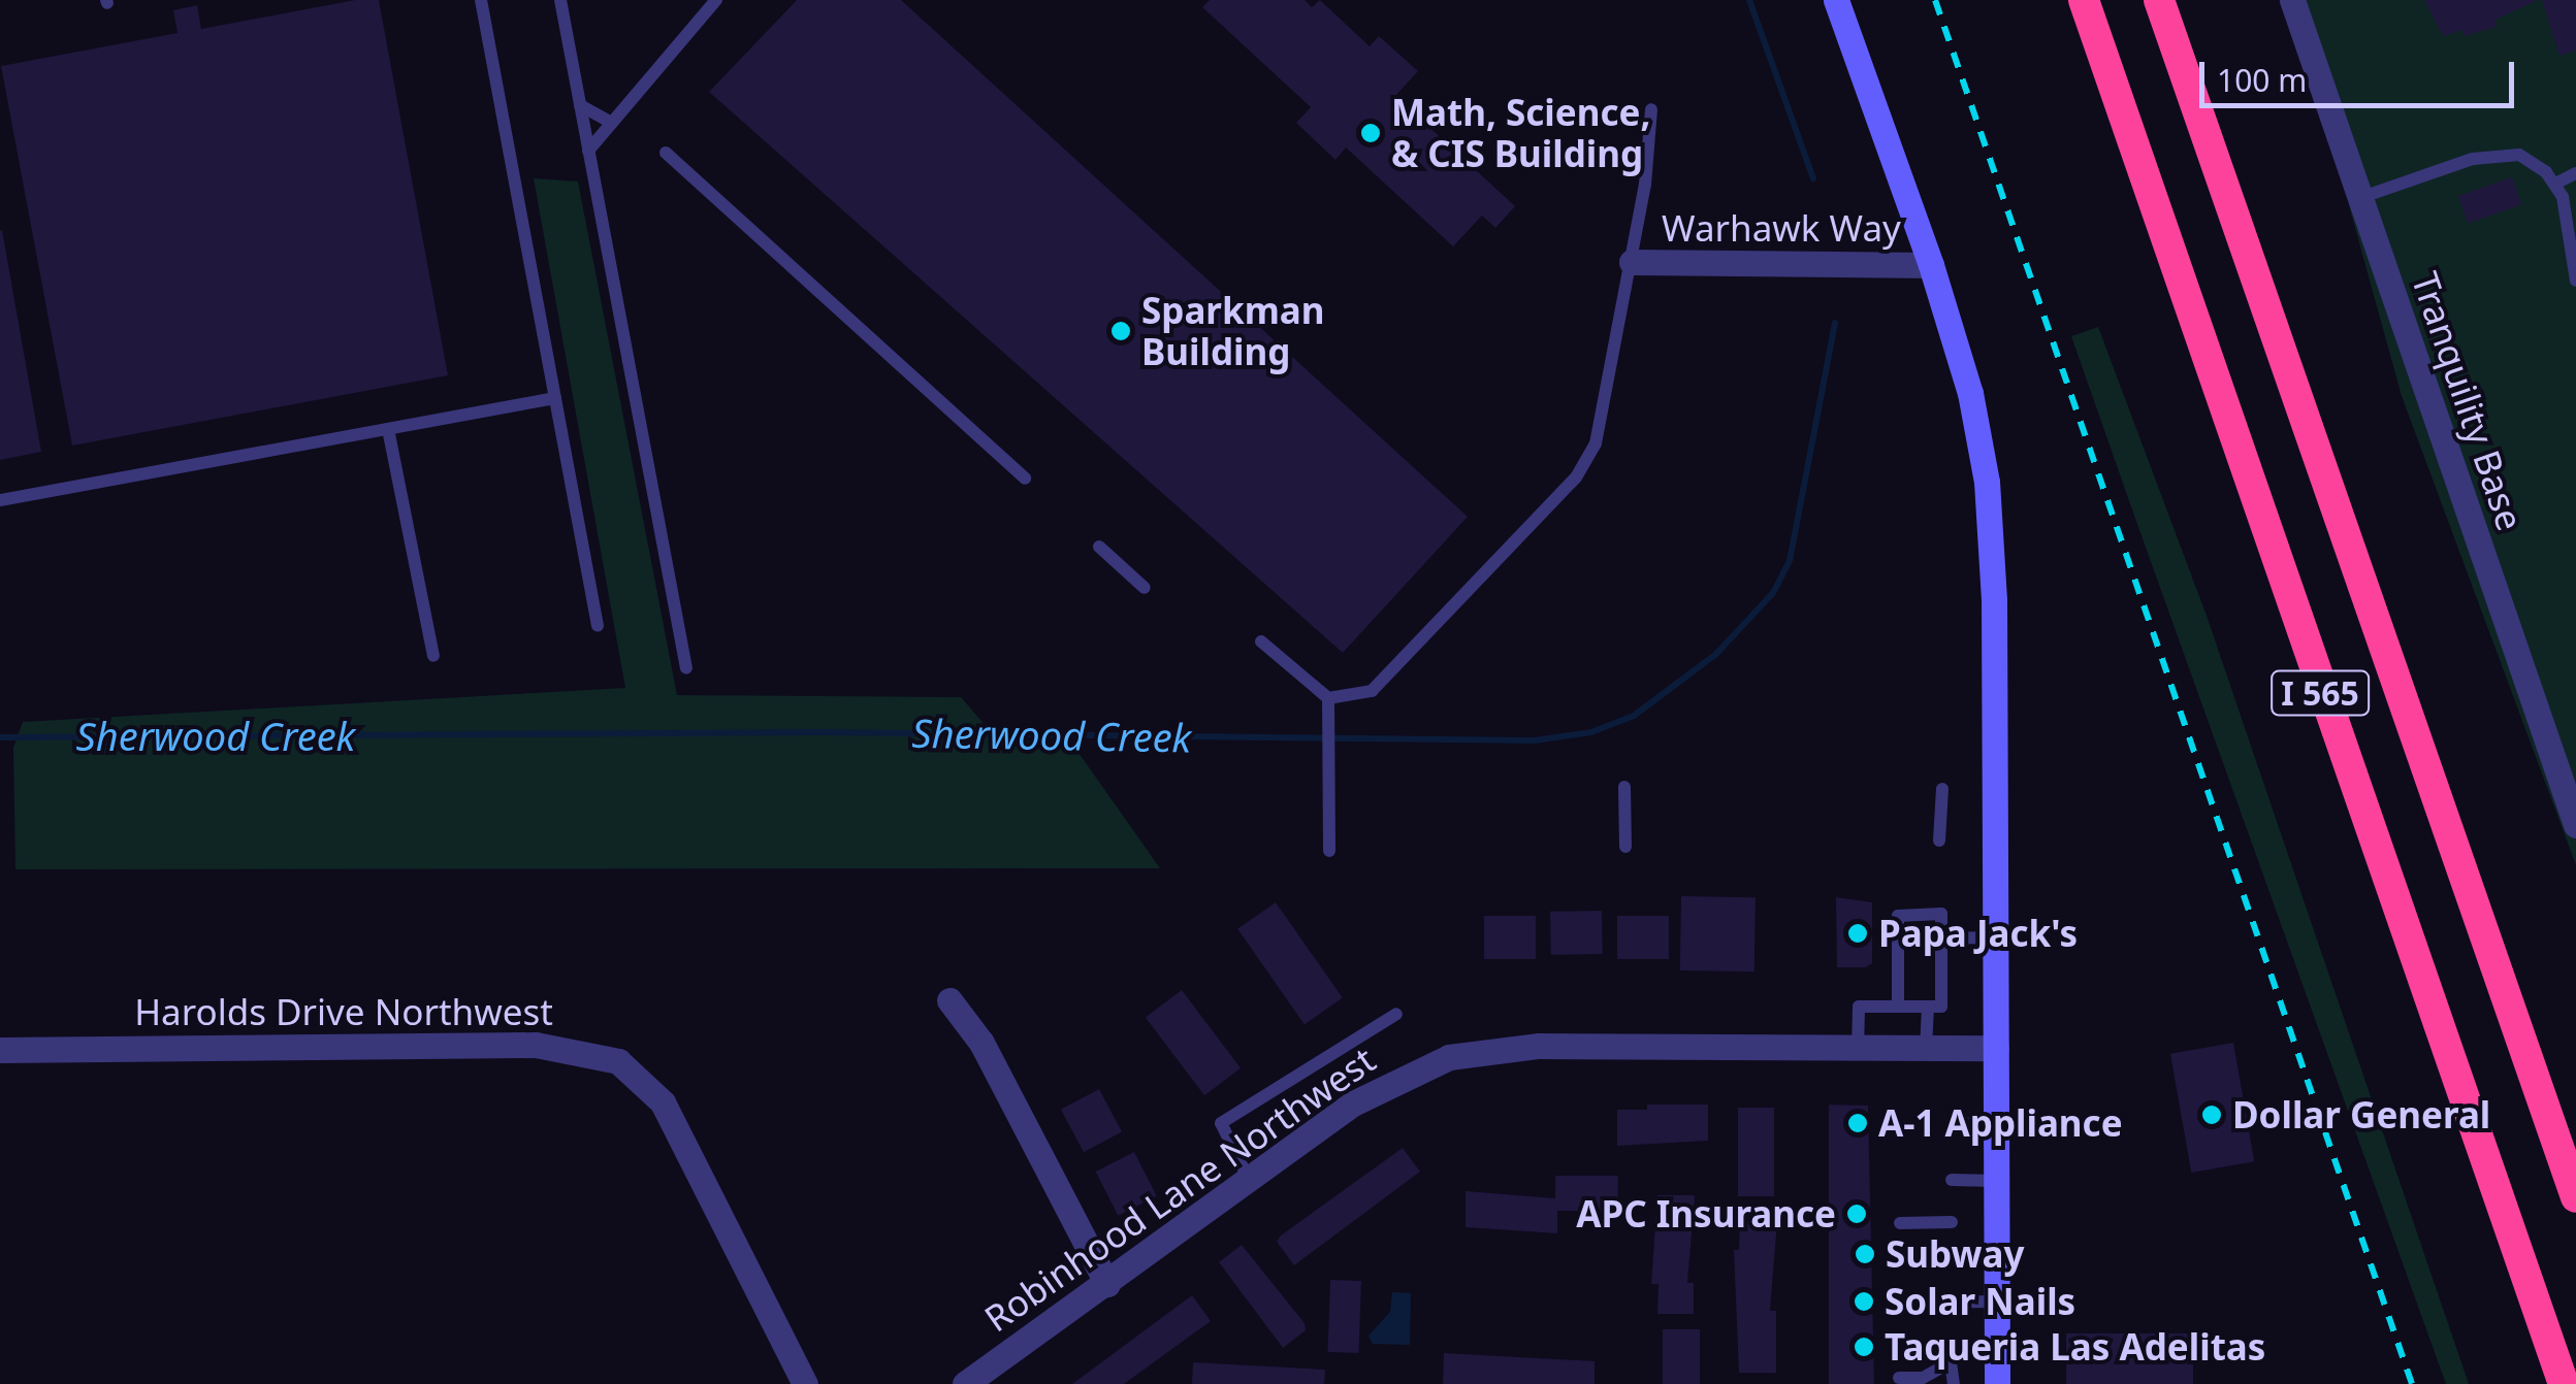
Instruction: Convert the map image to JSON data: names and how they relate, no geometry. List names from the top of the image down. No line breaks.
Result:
{"streets":{"highway":["I 565"],"street":["Warhawk Way","Tranquility Base","Harolds Drive Northwest","Robinhood Lane Northwest"]},"water":["Sherwood Creek"],"places":["Math, Science, & CIS Building","Sparkman Building","Papa Jack's","Dollar General","A-1 Appliance","APC Insurance","Subway","Solar Nails","Taqueria Las Adelitas"],"scale_bar":"100 m"}
